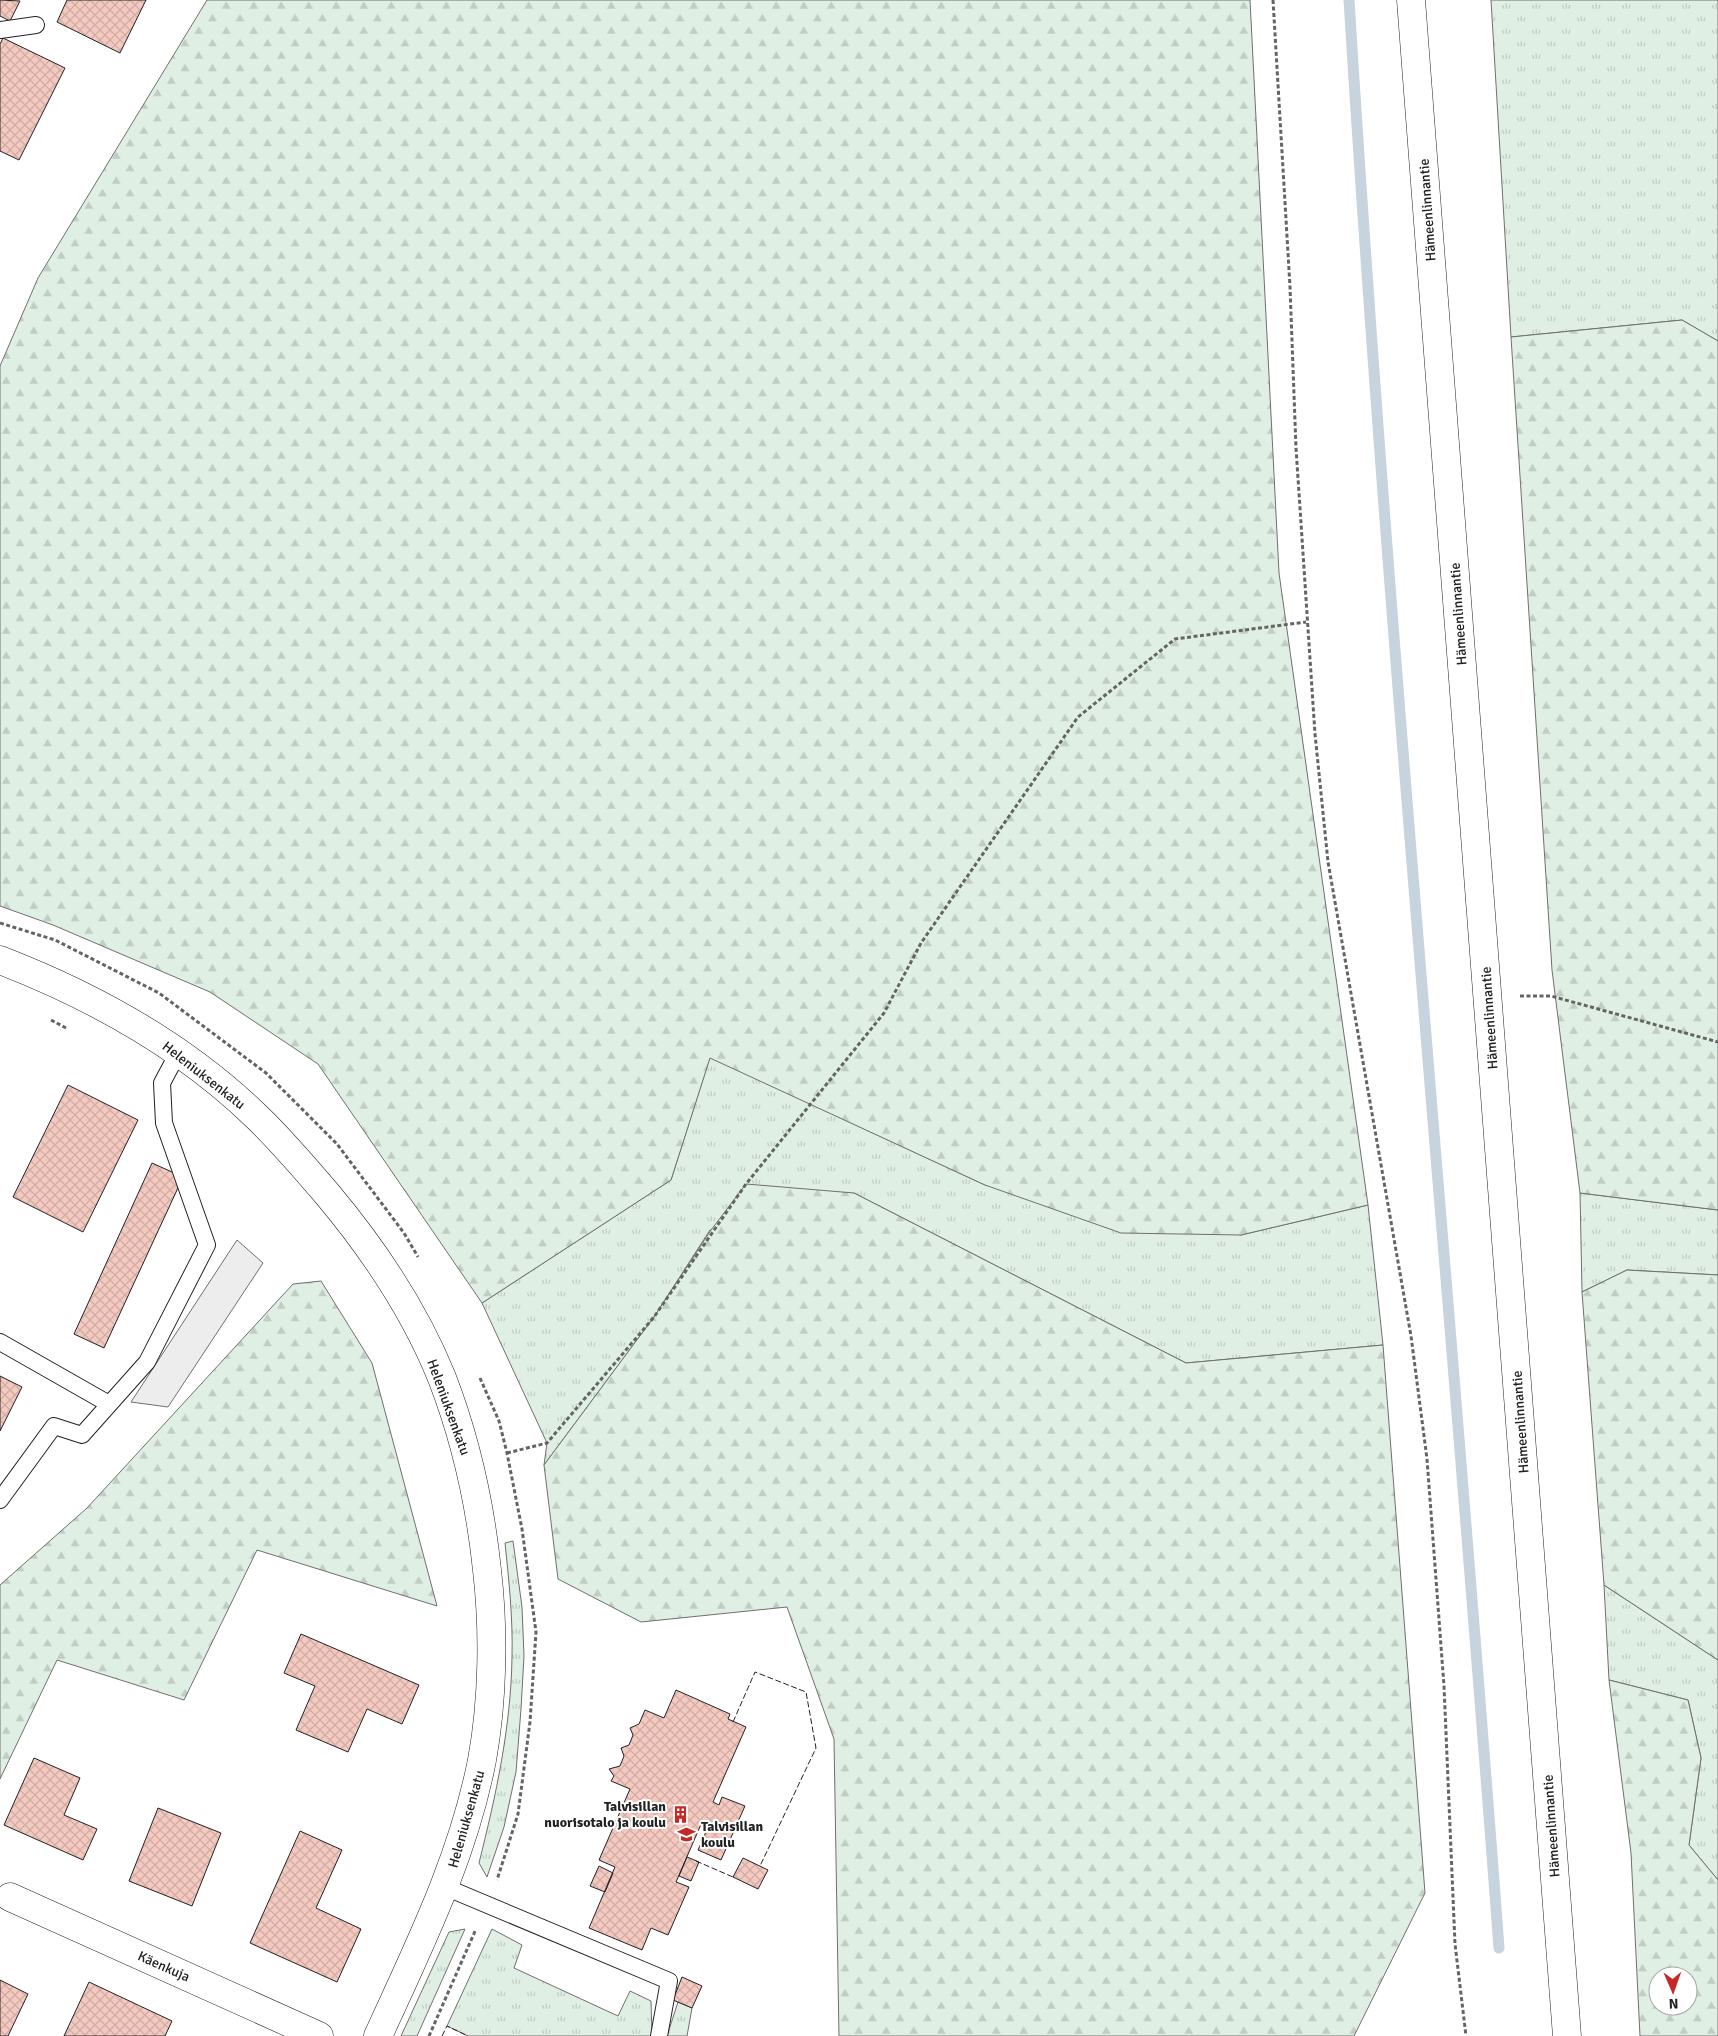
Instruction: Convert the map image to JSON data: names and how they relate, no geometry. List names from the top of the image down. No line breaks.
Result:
{"streets":{"main road":["Hämeenlinnantie","Heleniuksenkatu","Käenkuja"]},"places":{"building":["Talvisillan nuorisotalo ja koulu"],"school or university":["Talvisillan koulu"]},"north":"bottom"}
